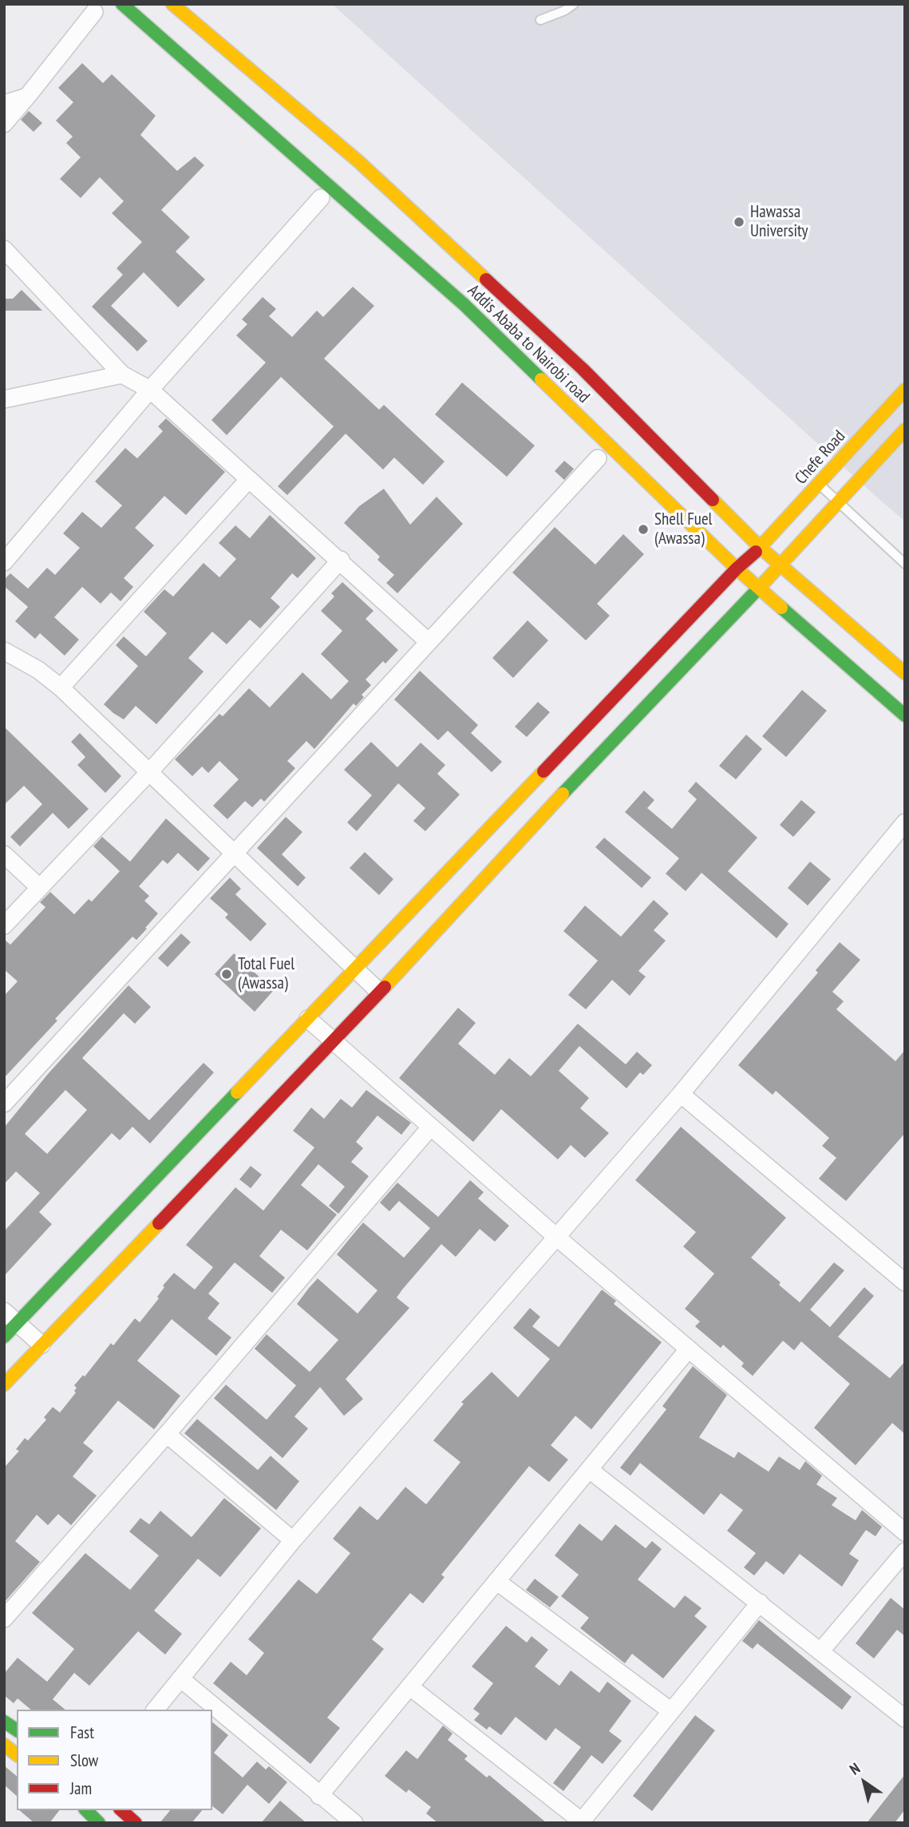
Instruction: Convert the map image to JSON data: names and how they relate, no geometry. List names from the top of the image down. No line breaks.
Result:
{"streets":{"main road":["Addis Ababa to Nairobi road","Chefe Road"]},"crossings":[["Addis Ababa to Nairobi road","Chefe Road"]],"places":["Hawassa University","Shell Fuel (Awassa)","Total Fuel (Awassa)"],"legend":["Fast","Slow","Jam"],"north":"top left"}
